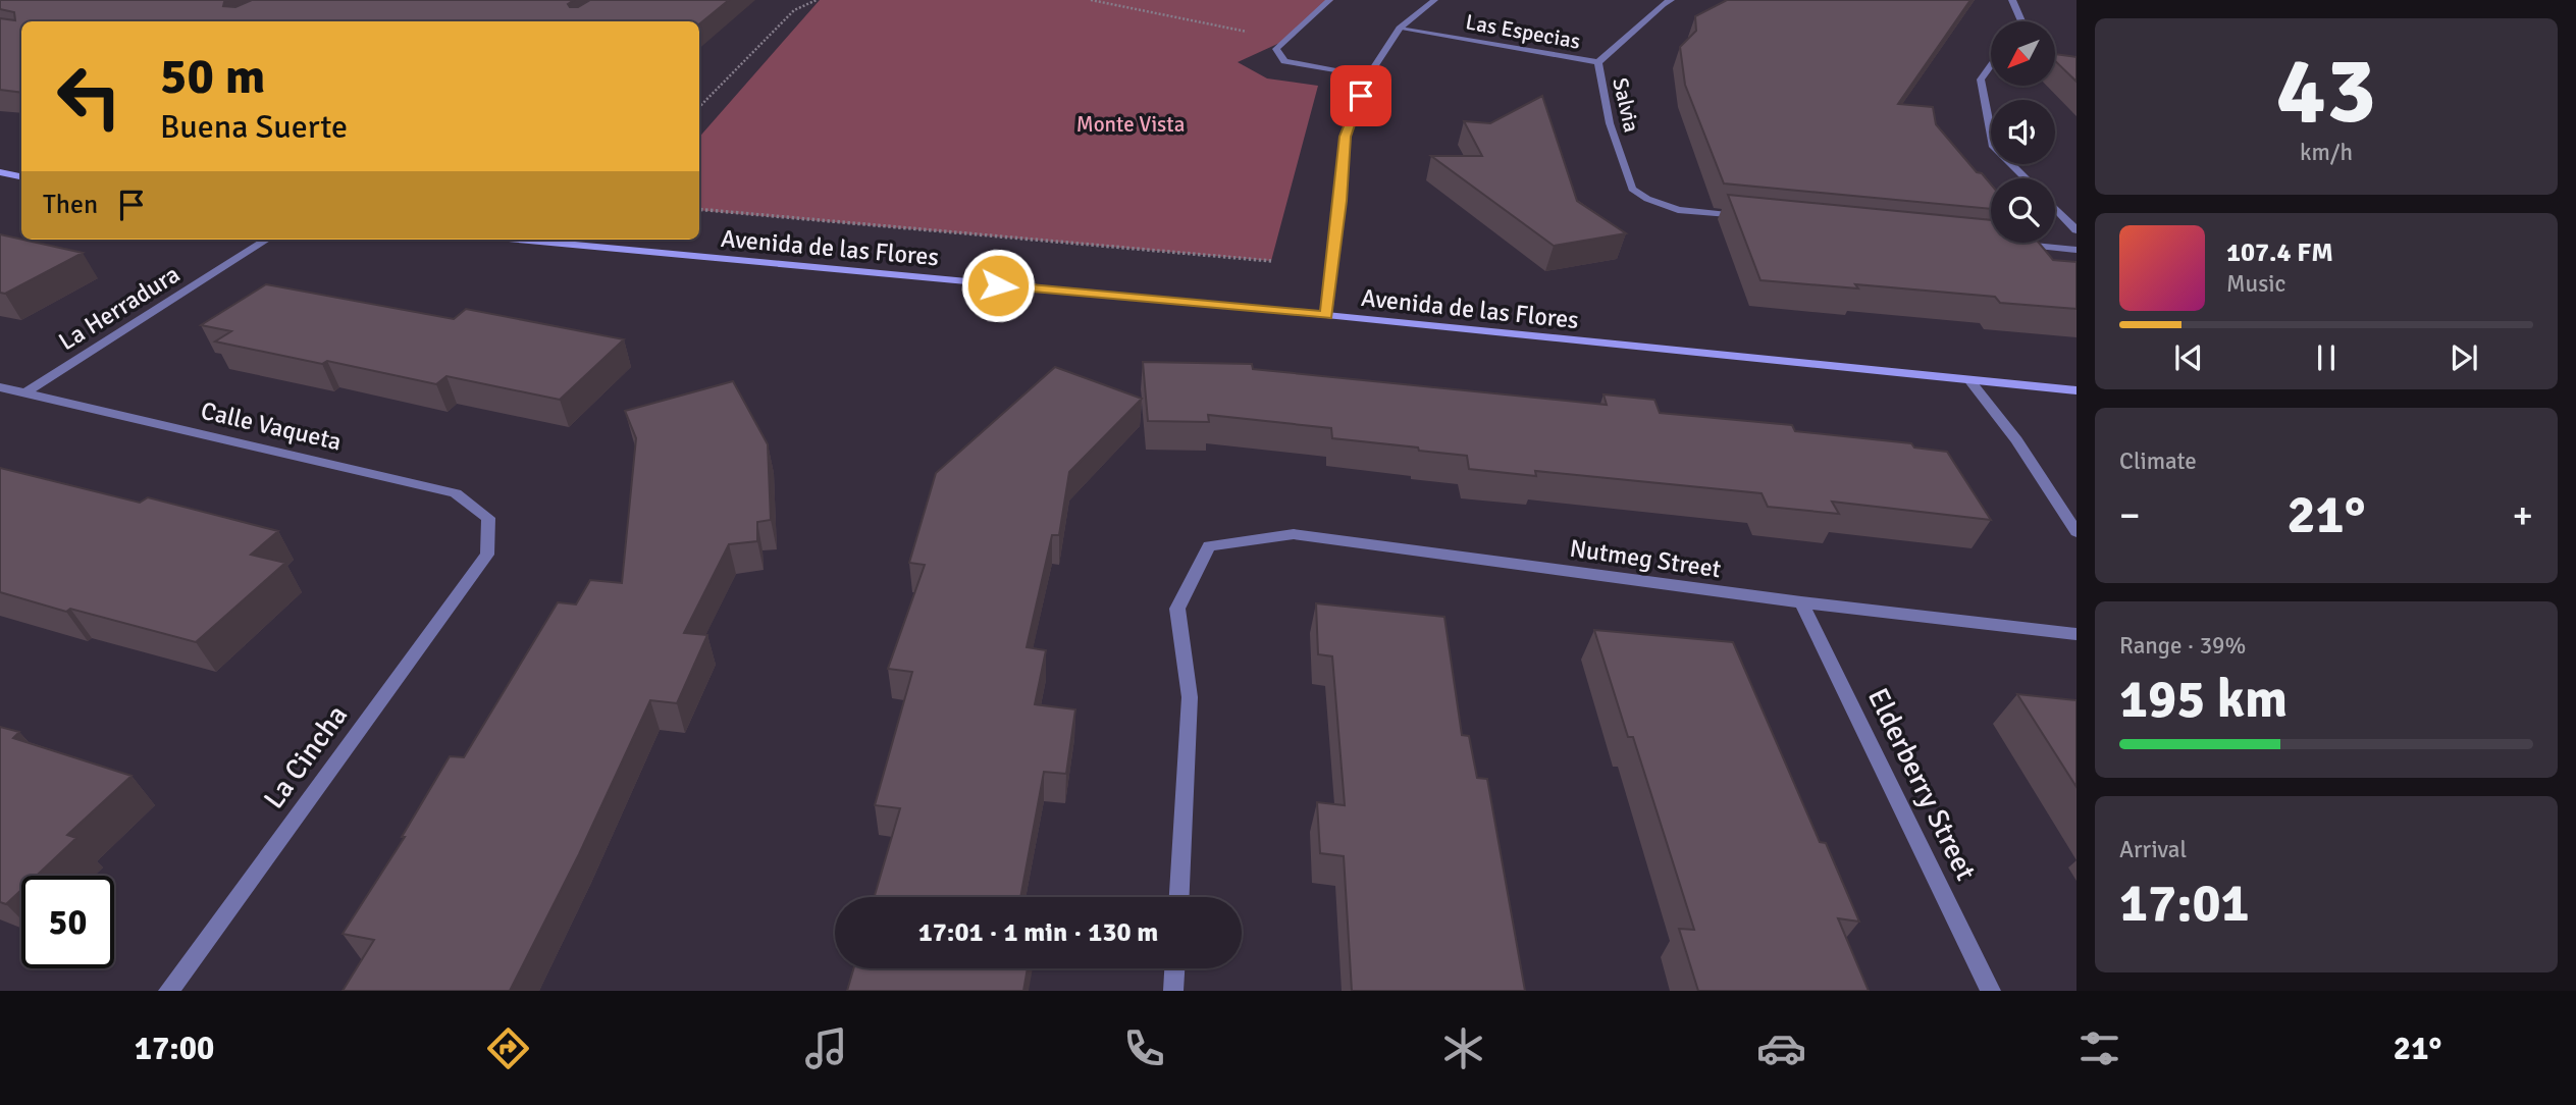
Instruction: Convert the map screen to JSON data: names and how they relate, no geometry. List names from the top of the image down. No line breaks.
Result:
{"streets":{"main road":["Avenida de las Flores"],"street":["Las Especias","Salvia","La Herradura","Calle Vaqueta","Nutmeg Street","La Cincha","Elderberry Street"]},"crossings":[["Las Especias","Salvia"],["La Herradura","Calle Vaqueta"],["Calle Vaqueta","La Cincha"],["Nutmeg Street","Elderberry Street"]],"parks":["Monte Vista"],"north":"bottom left","page":{"tile":[["43","km/h"],"Climate",["Range · 39%","195 km"],["Arrival","17:01"]],"turn":["50 m","Buena Suerte"],"then":"Then","song":["107.4 FM","Music"],"heat":["−","21°","+"],"limit":"50","trip":"17:01 · 1 min · 130 m","tabs":["17:00","21°"]}}
